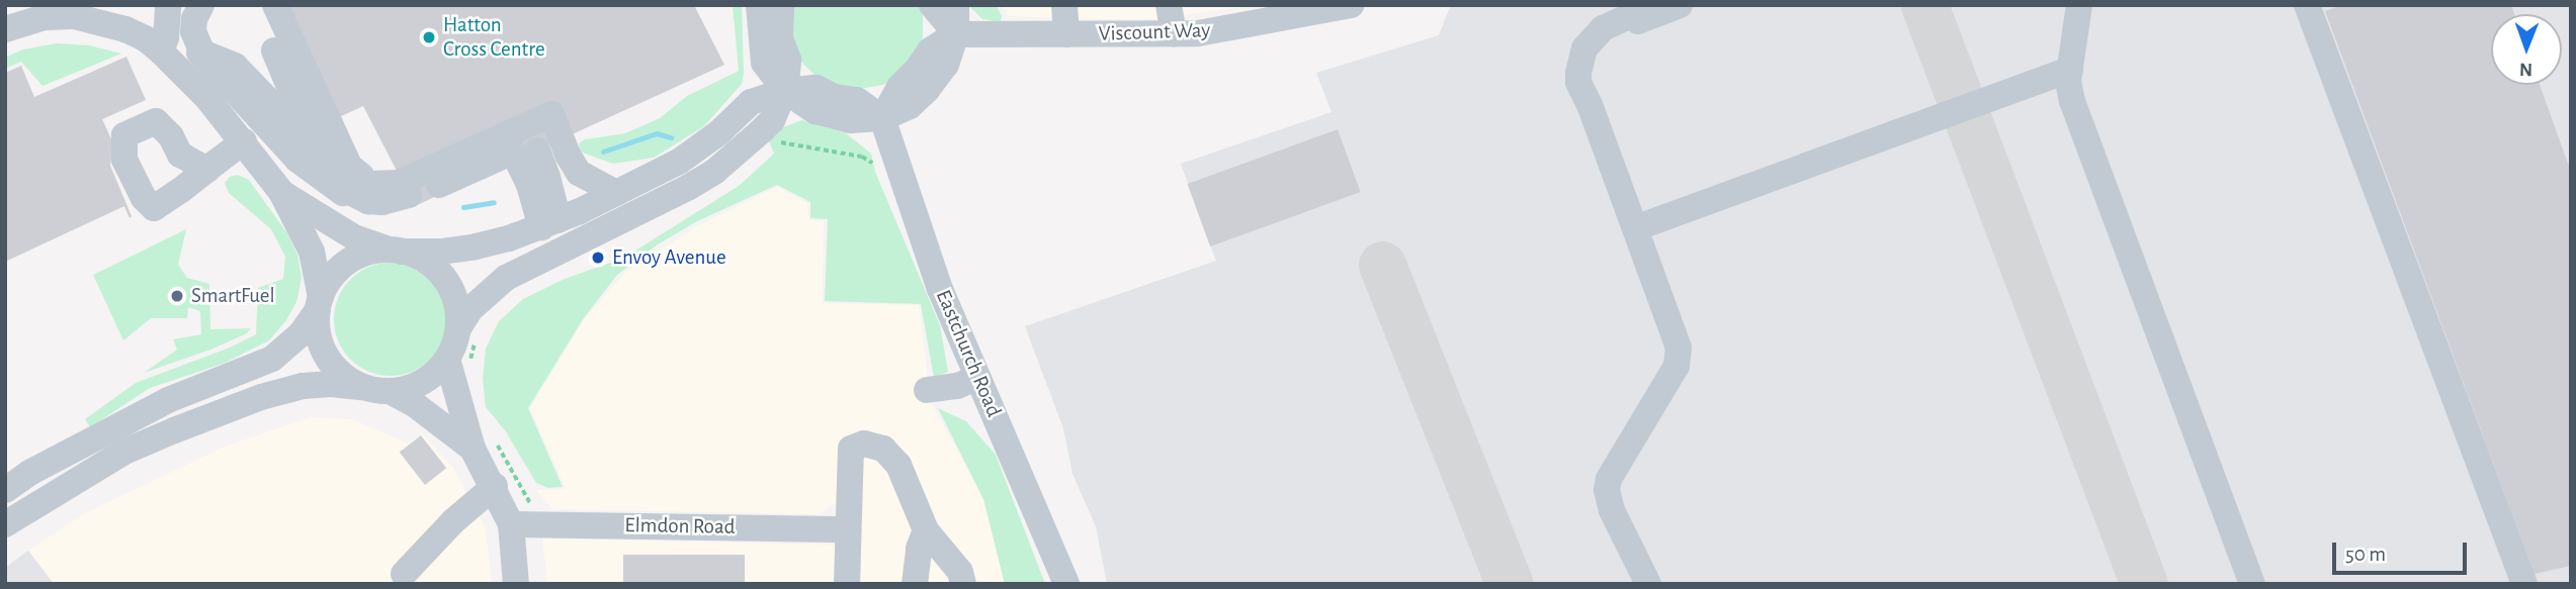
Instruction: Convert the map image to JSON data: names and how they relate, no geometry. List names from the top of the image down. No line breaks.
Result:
{"streets":{"street":["Viscount Way","Eastchurch Road","Elmdon Road"]},"places":["Hatton Cross Centre","Envoy Avenue","SmartFuel"],"scale_bar":"50 m","north":"bottom"}
